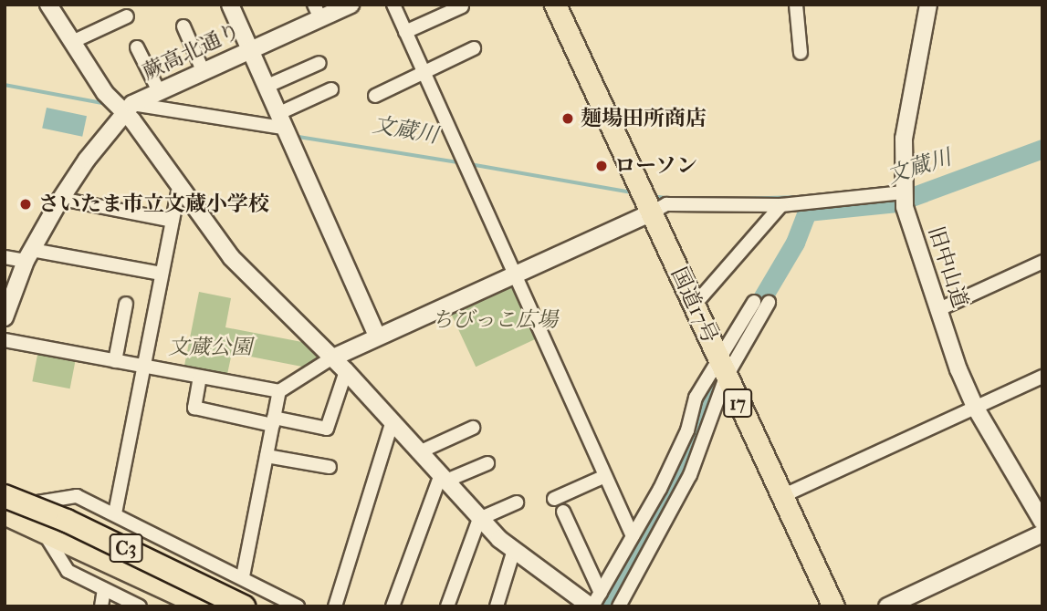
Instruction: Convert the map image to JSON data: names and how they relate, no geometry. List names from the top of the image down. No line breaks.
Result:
{"streets":{"highway":["国道17号","17","C3"],"street":["蕨高北通り","旧中山道"]},"water":["文蔵川"],"parks":["ちびっこ広場","文蔵公園"],"places":["麺場田所商店","ローソン","さいたま市立文蔵小学校"]}
